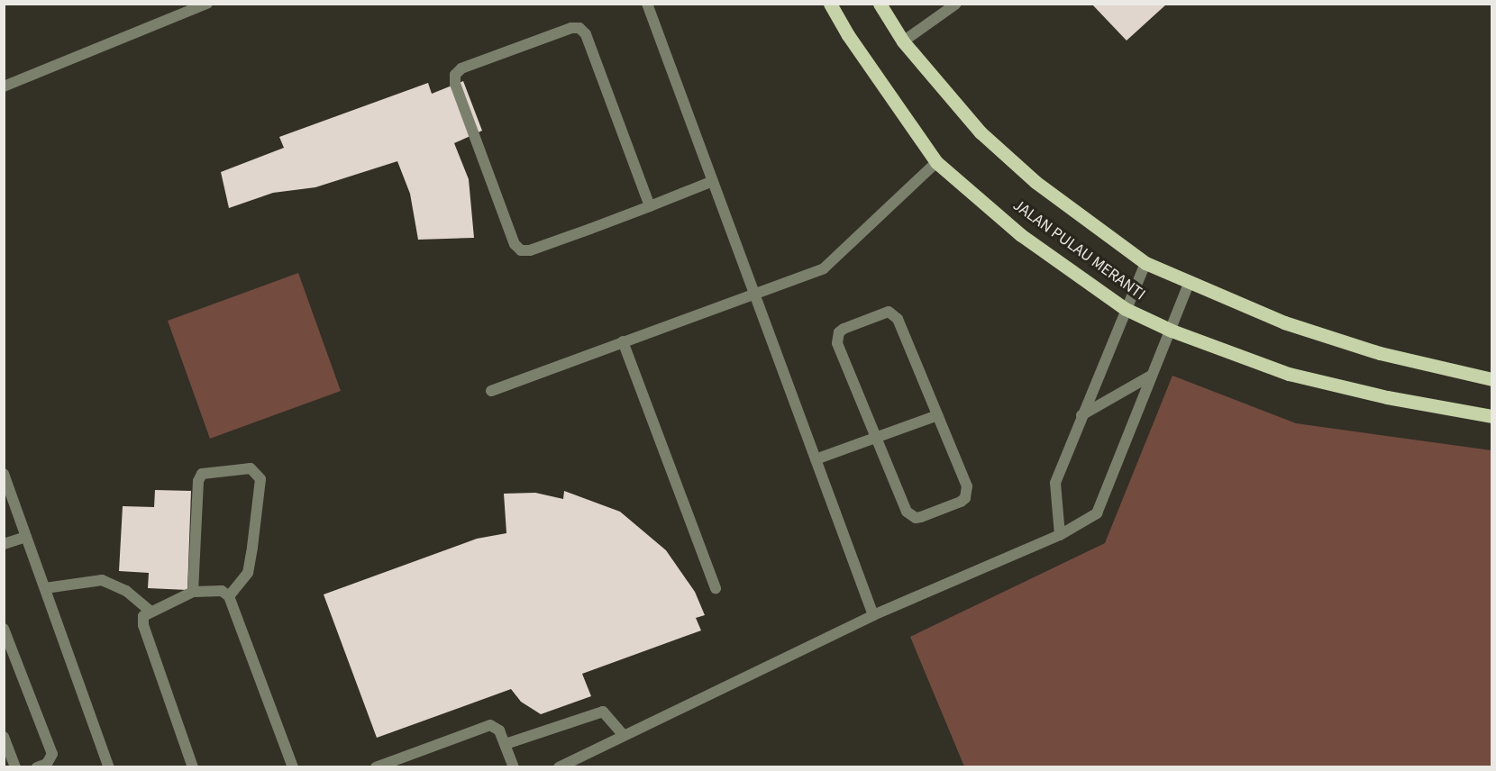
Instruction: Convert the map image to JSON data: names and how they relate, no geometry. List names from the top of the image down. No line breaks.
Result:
{"streets":{"main road":["JALAN PULAU MERANTI"]}}
